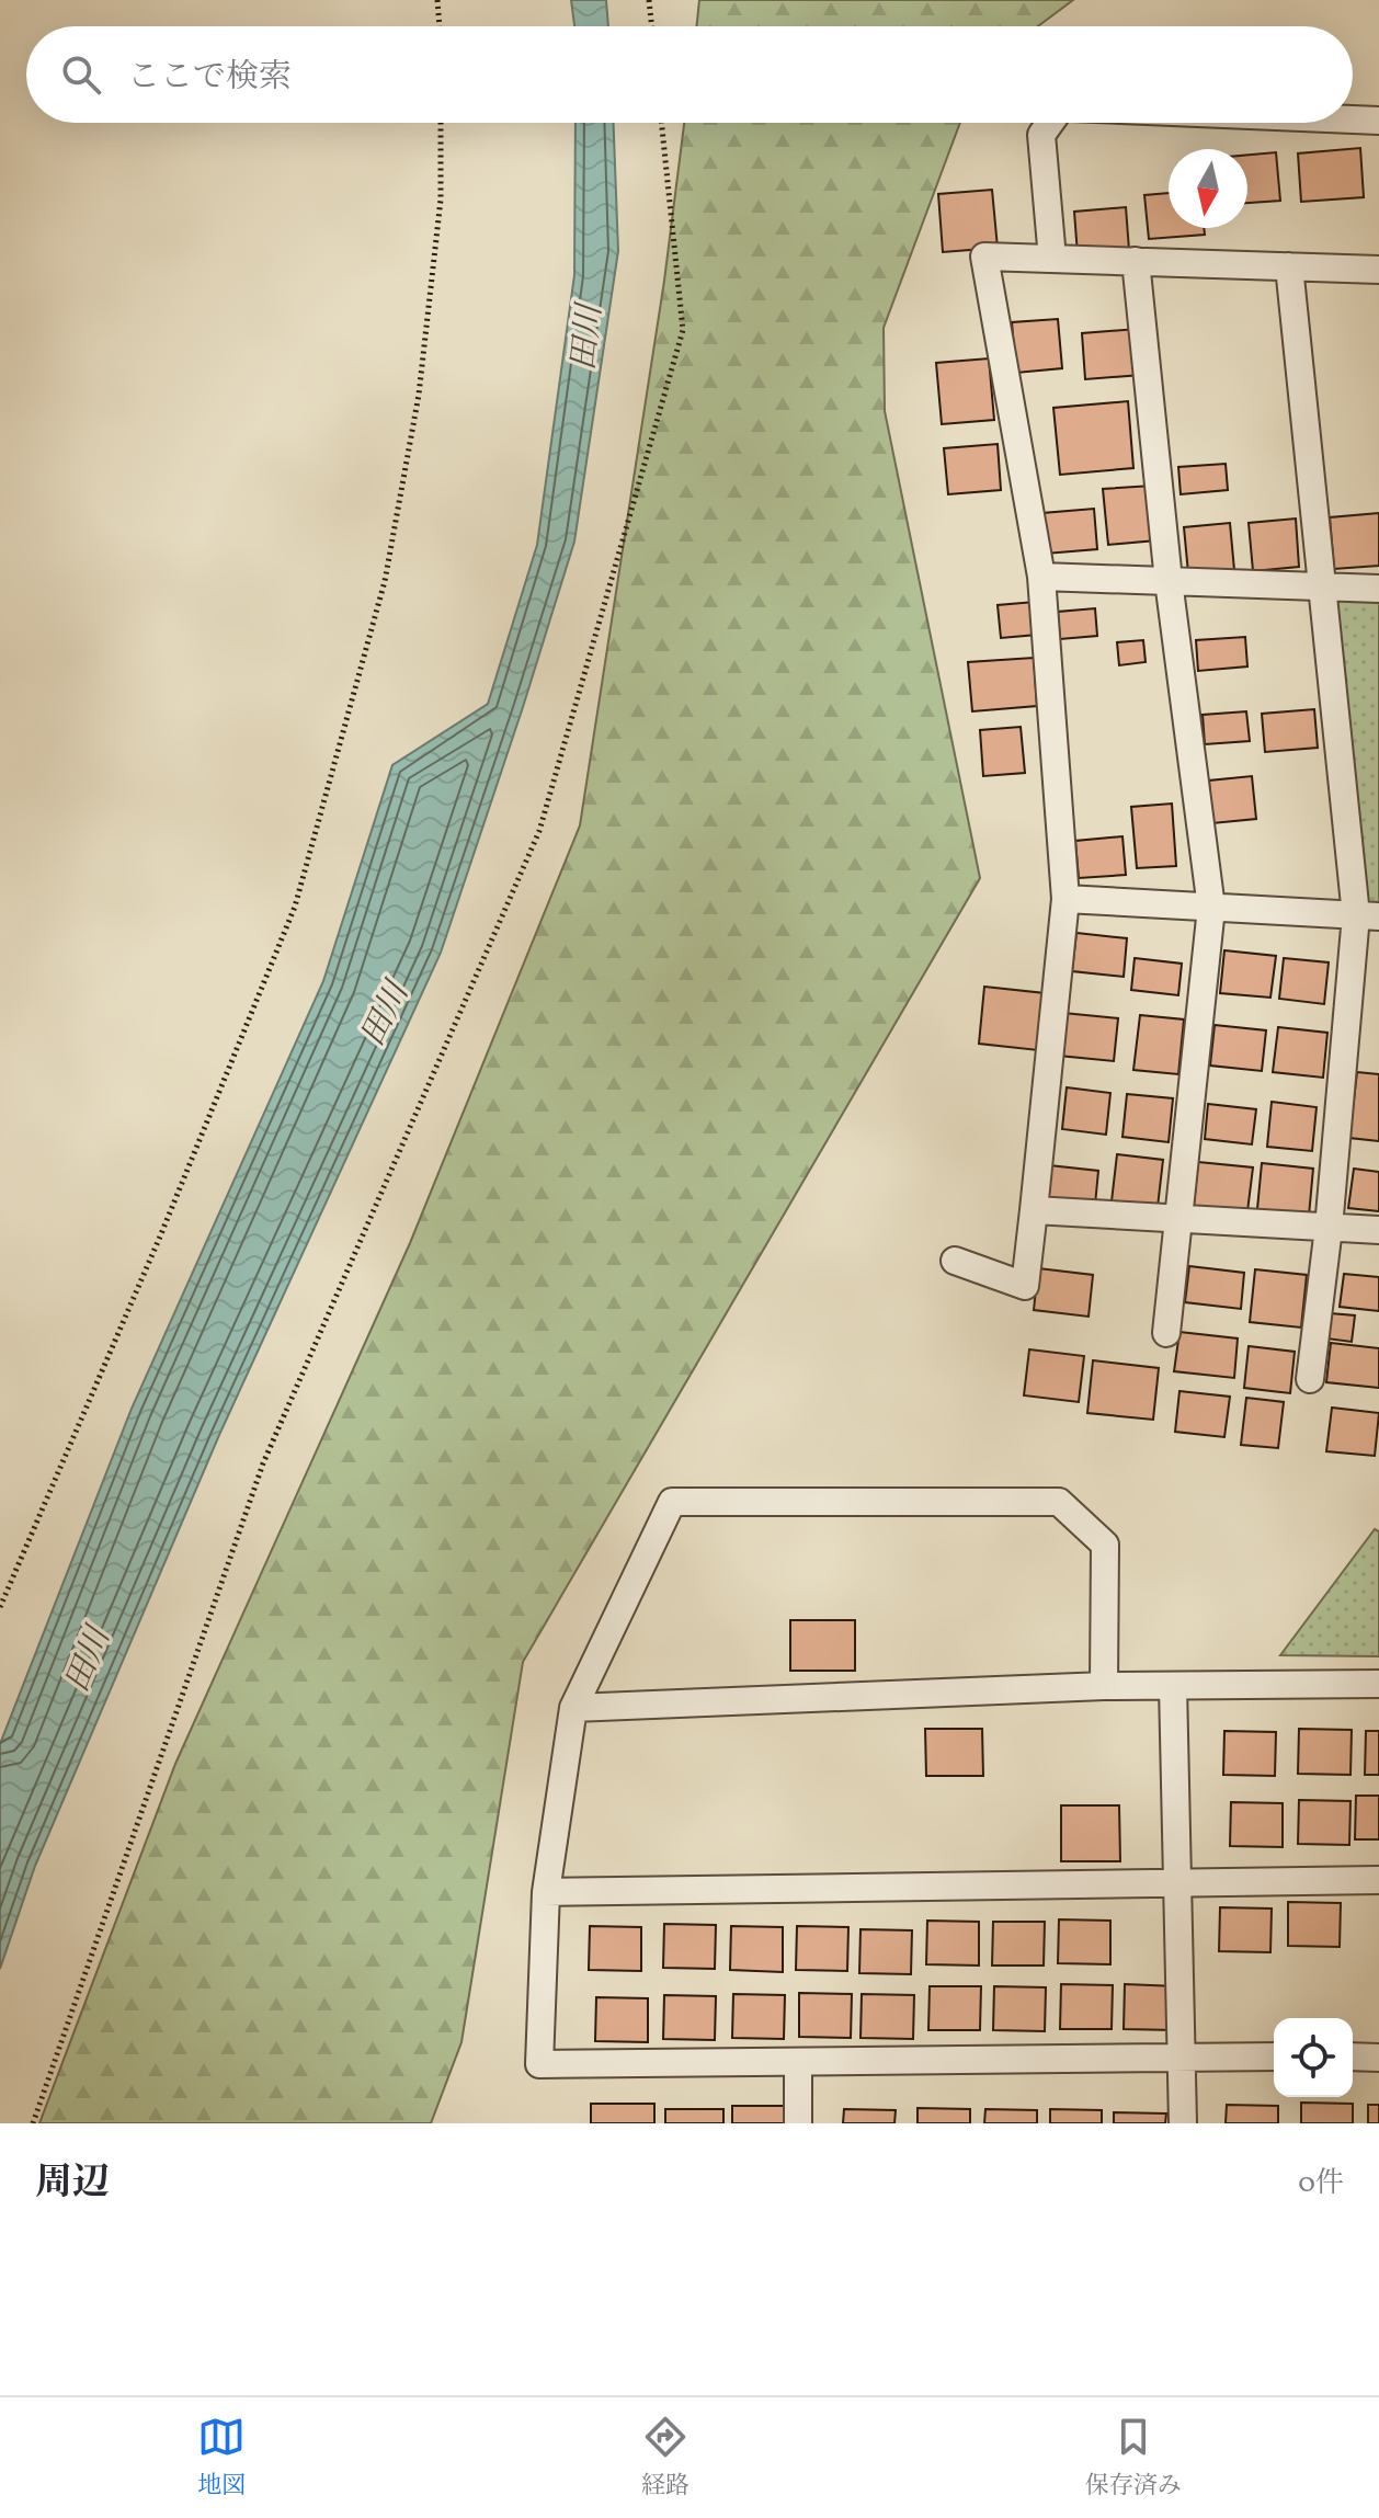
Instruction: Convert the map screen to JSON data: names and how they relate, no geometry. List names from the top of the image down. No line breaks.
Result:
{"water":["田川"],"north":"bottom","page":{"search":"ここで検索","heading":["周辺","0件"],"nav":["地図","経路","保存済み"]}}
